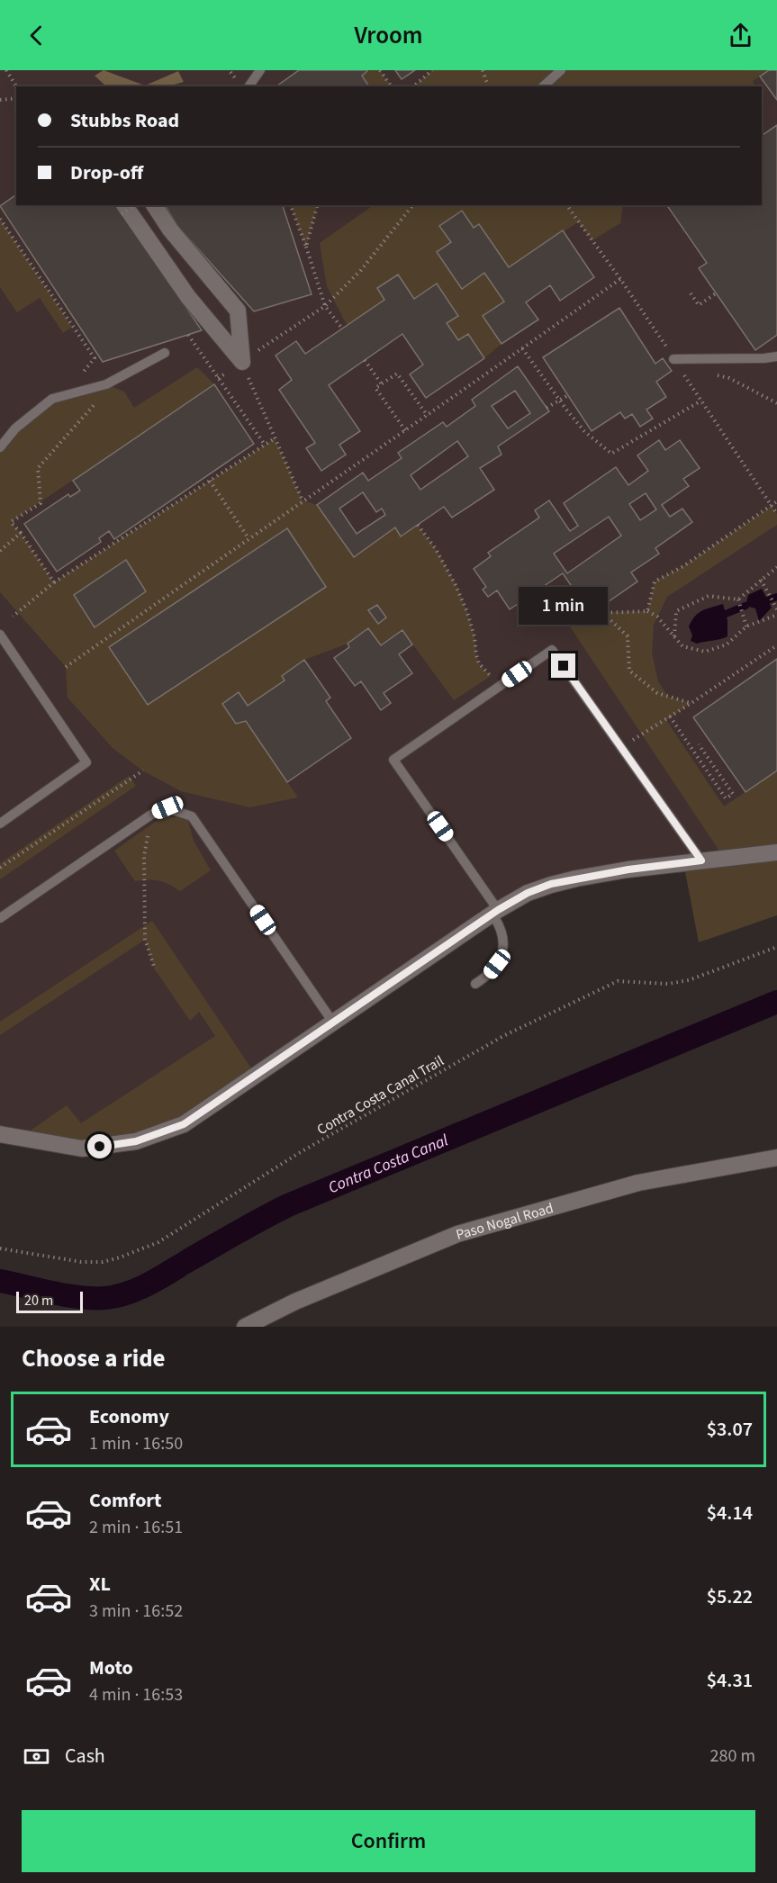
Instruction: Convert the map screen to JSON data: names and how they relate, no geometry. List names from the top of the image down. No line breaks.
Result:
{"streets":{"street":["Paso Nogal Road"],"path":["Contra Costa Canal Trail"]},"water":["Contra Costa Canal"],"scale_bar":"20 m","page":{"header":"Vroom","banner":["Stubbs Road","Drop-off"],"bubble":"1 min","scale":"20 m","heading":"Choose a ride","list":[{"name":"Economy","note":"1 min · 16:50","value":"$3.07"},{"name":"Comfort","note":"2 min · 16:51","value":"$4.14"},{"name":"XL","note":"3 min · 16:52","value":"$5.22"},{"name":"Moto","note":"4 min · 16:53","value":"$4.31"}],"pay":["Cash","280 m"],"buttons":"Confirm"}}
